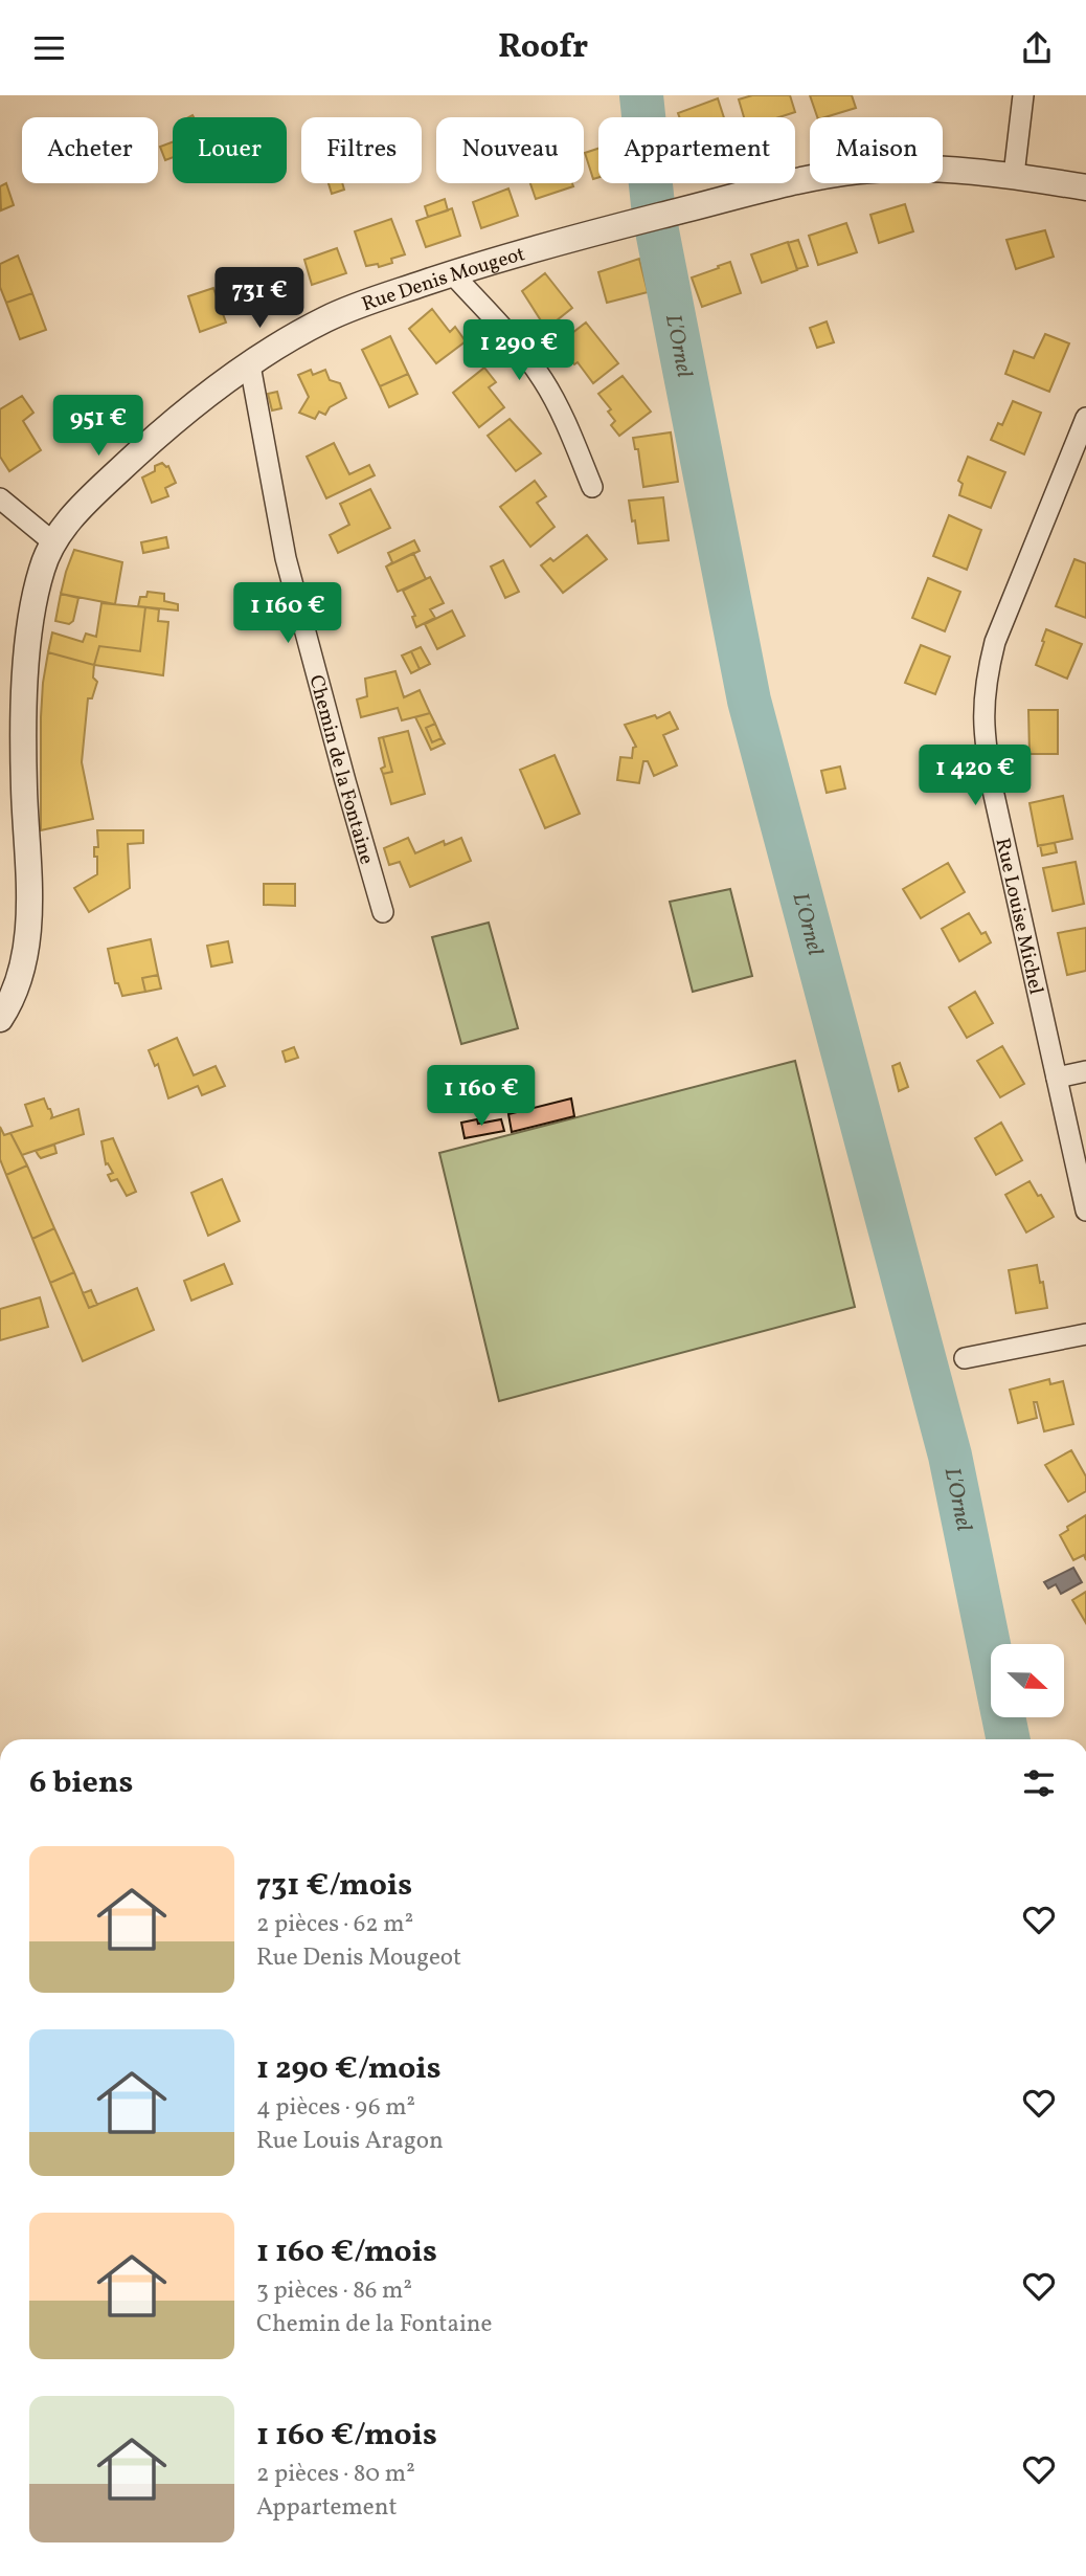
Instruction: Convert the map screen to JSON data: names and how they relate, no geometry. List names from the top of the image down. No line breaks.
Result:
{"streets":{"street":["Rue Denis Mougeot","Chemin de la Fontaine","Rue Louise Michel"]},"crossings":[["Rue Denis Mougeot","Chemin de la Fontaine"]],"water":["L'Ornel"],"north":"right","page":{"header":"Roofr","chip":["Acheter","Louer","Filtres","Nouveau","Appartement","Maison"],"price":["731 €","1 290 €","951 €","1 160 €","1 420 €","1 160 €"],"heading":"6 biens","list":[{"name":"731 €/mois","note":"2 pièces · 62 m² · Rue Denis Mougeot"},{"name":"1 290 €/mois","note":"4 pièces · 96 m² · Rue Louis Aragon"},{"name":"1 160 €/mois","note":"3 pièces · 86 m² · Chemin de la Fontaine"},{"name":"1 160 €/mois","note":"2 pièces · 80 m² · Appartement"}]}}
